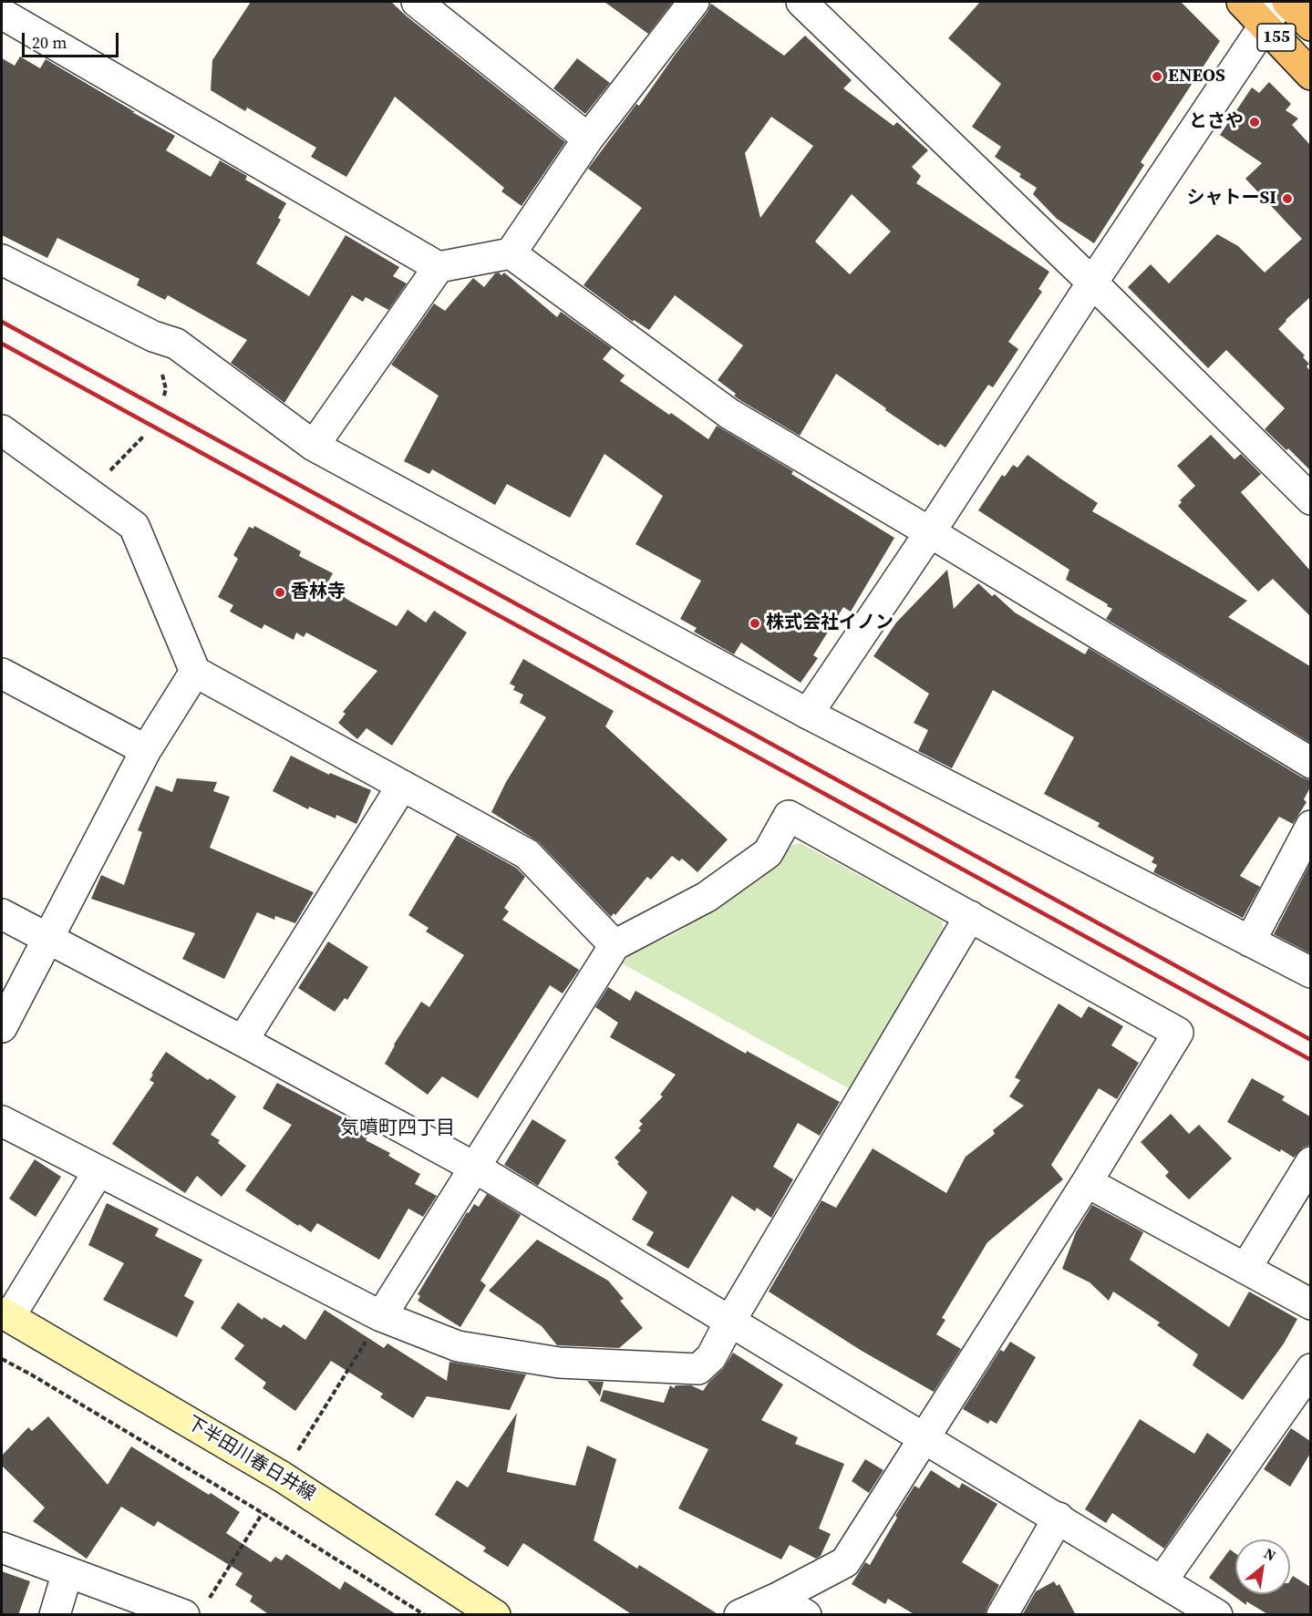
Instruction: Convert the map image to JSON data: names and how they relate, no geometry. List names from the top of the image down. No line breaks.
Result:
{"streets":{"highway":["155"],"main road":["下半田川春日井線"]},"districts":["気噴町四丁目"],"places":["ENEOS","とさや","シャトーSI","香林寺","株式会社イノン"],"scale_bar":"20 m","north":"top right"}
